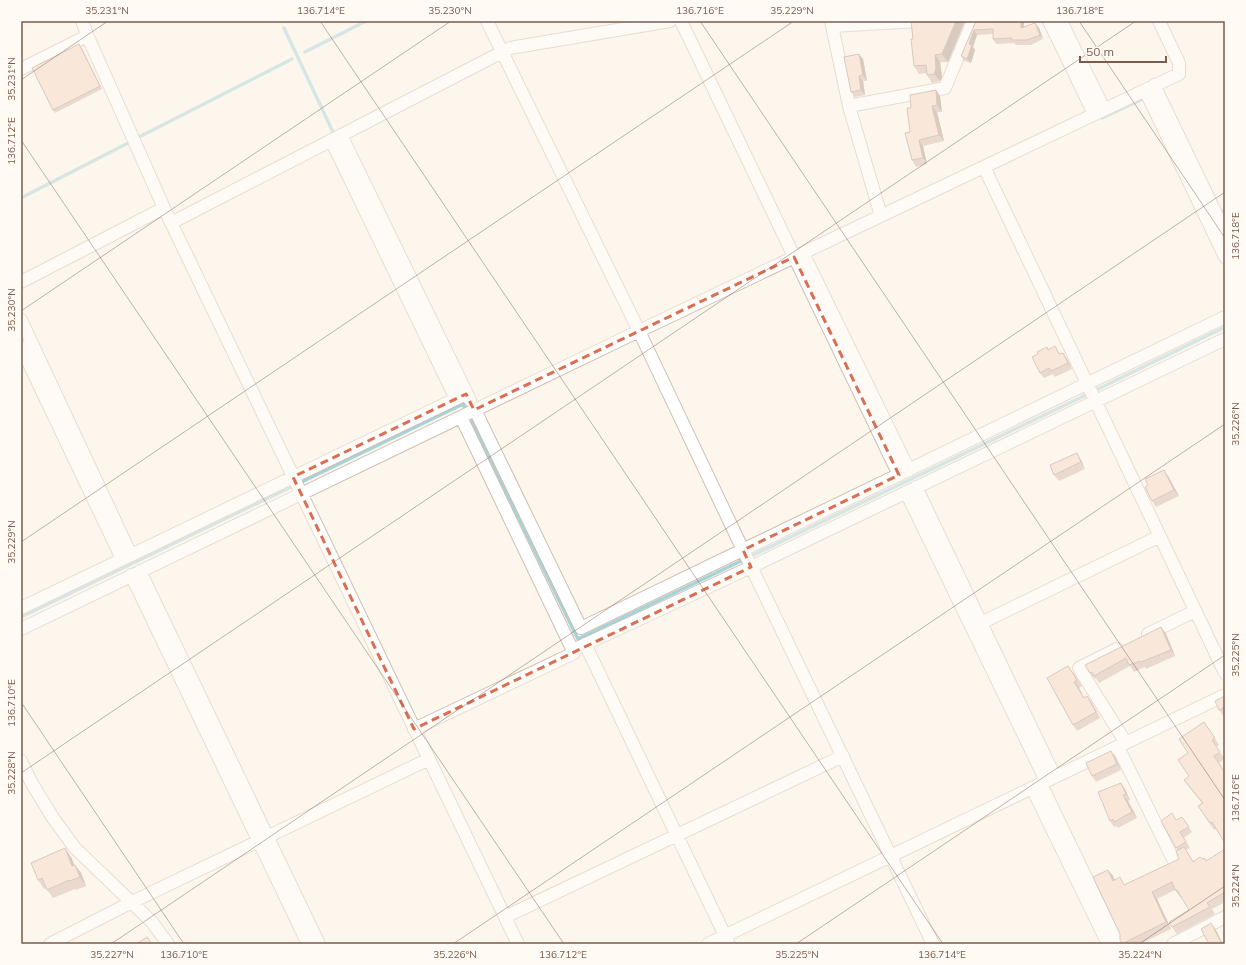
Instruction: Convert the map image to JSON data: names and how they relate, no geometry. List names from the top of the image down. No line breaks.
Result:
{"scale_bar":"50 m","coordinates":["35.231°N","136.714°E","35.230°N","136.716°E","35.229°N","136.718°E","136.712°E","35.226°N","35.225°N","136.710°E","35.228°N","35.224°N","35.227°N"]}
